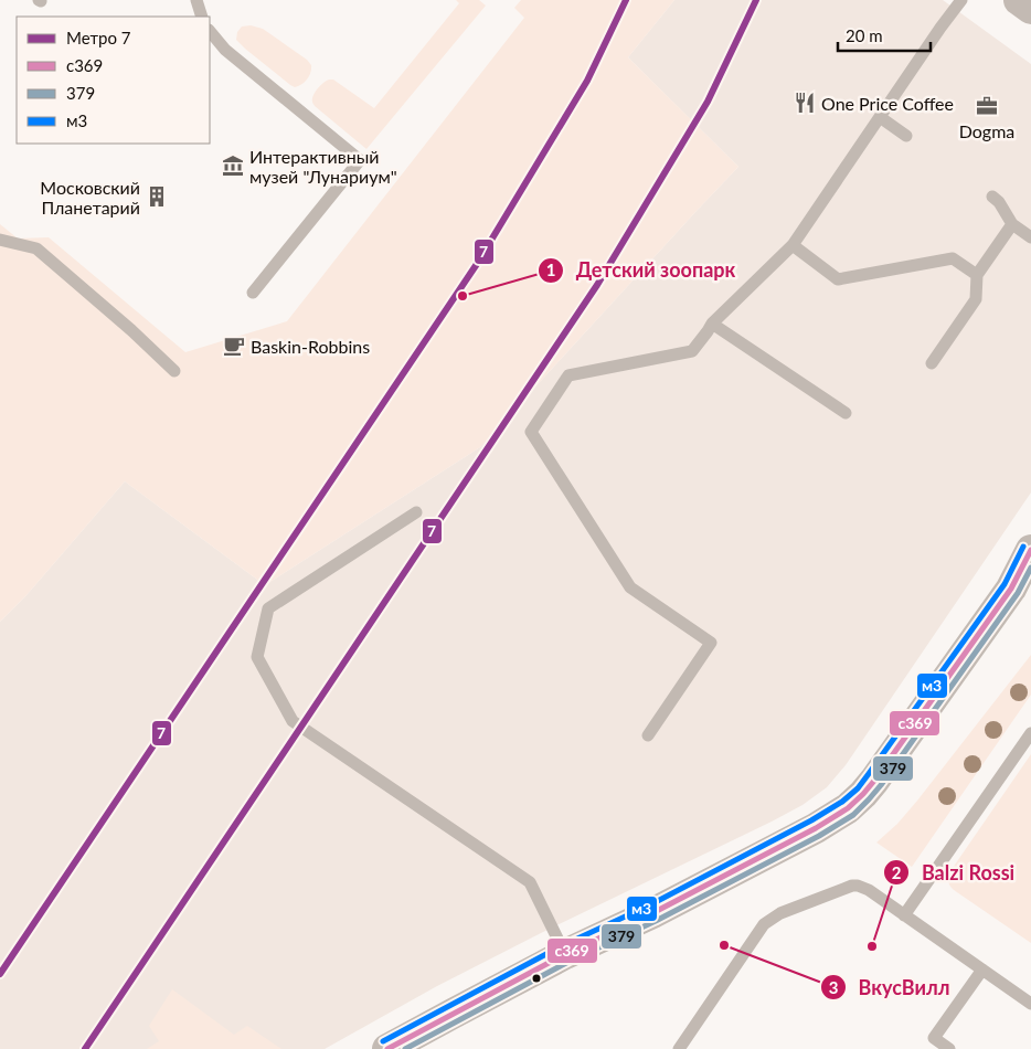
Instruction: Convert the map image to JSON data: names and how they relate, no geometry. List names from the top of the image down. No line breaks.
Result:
{"places":{"restaurant":["One Price Coffee"],"office":["Dogma"],"museum":["Интерактивный музей \"Лунариум\""],"building":["Московский Планетарий"],"other":["Детский зоопарк","ВкусВилл","Balzi Rossi"],"cafe":["Baskin-Robbins"]},"lines":["metro line 7","transit line м3","transit line с369","transit line 379"],"legend":["Метро 7","с369","379","м3"],"scale_bar":"20 m"}
